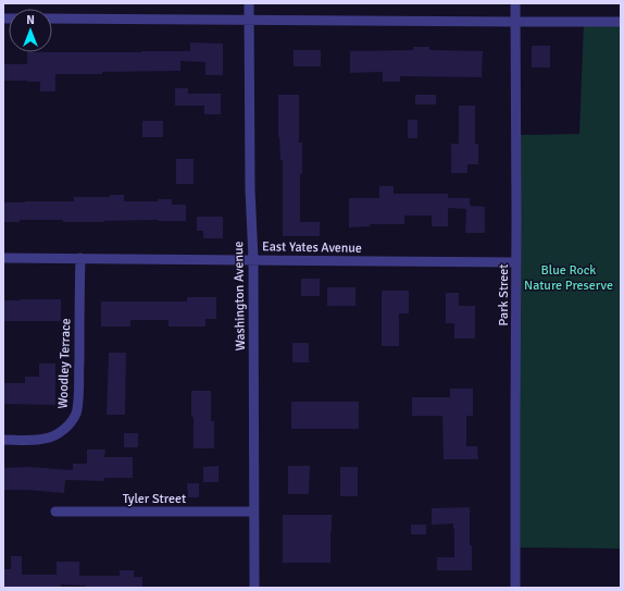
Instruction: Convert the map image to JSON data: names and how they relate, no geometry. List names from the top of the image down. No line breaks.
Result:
{"streets":{"street":["East Yates Avenue","Park Street","Washington Avenue","Woodley Terrace","Tyler Street"]},"crossings":[["East Yates Avenue","Park Street"],["East Yates Avenue","Washington Avenue"],["East Yates Avenue","Woodley Terrace"],["Washington Avenue","Tyler Street"]],"parks":["Blue Rock Nature Preserve"],"north":"top"}
